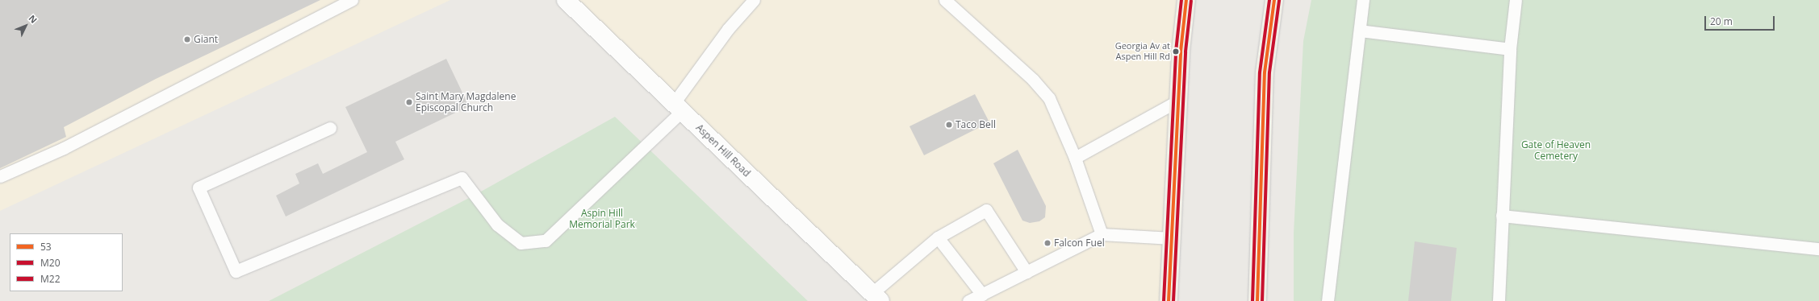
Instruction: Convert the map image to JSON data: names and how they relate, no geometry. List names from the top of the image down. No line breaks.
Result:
{"streets":{"street":["Aspen Hill Road"]},"parks":["Gate of Heaven Cemetery","Aspin Hill Memorial Park"],"places":["Giant","Georgia Av at Aspen Hill Rd","Saint Mary Magdalene Episcopal Church","Taco Bell","Falcon Fuel"],"lines":["transit line 53","transit line M22","transit line M20"],"legend":["53","M20","M22"],"scale_bar":"20 m","north":"top right"}
